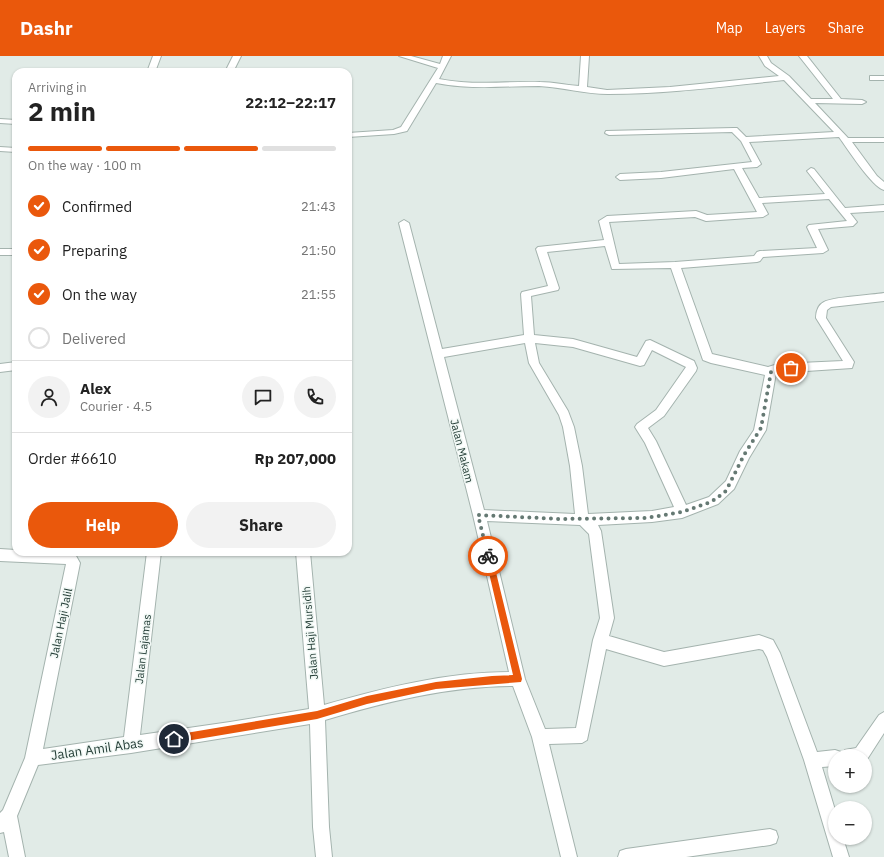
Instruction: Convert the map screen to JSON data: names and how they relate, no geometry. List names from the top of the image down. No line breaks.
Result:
{"streets":{"street":["Jalan Makam","Jalan Haji Jalil","Jalan Haji Mursidih","Jalan Lajamas","Jalan Amil Abas"]},"crossings":[["Jalan Makam","Jalan Amil Abas"],["Jalan Haji Jalil","Jalan Amil Abas"],["Jalan Haji Mursidih","Jalan Amil Abas"],["Jalan Lajamas","Jalan Amil Abas"]],"page":{"header":"Dashr","nav":["Map","Layers","Share"],"heading":["2 min","Arriving in","22:12–22:17"],"panel":["Alex","Courier · 4.5","Order #6610","Rp 207,000"],"bar":"On the way · 100 m","list":[["Confirmed","21:43"],["Preparing","21:50"],["On the way","21:55"],"Delivered"],"buttons":["Help","Share"],"map_buttons":["+","−"]}}
